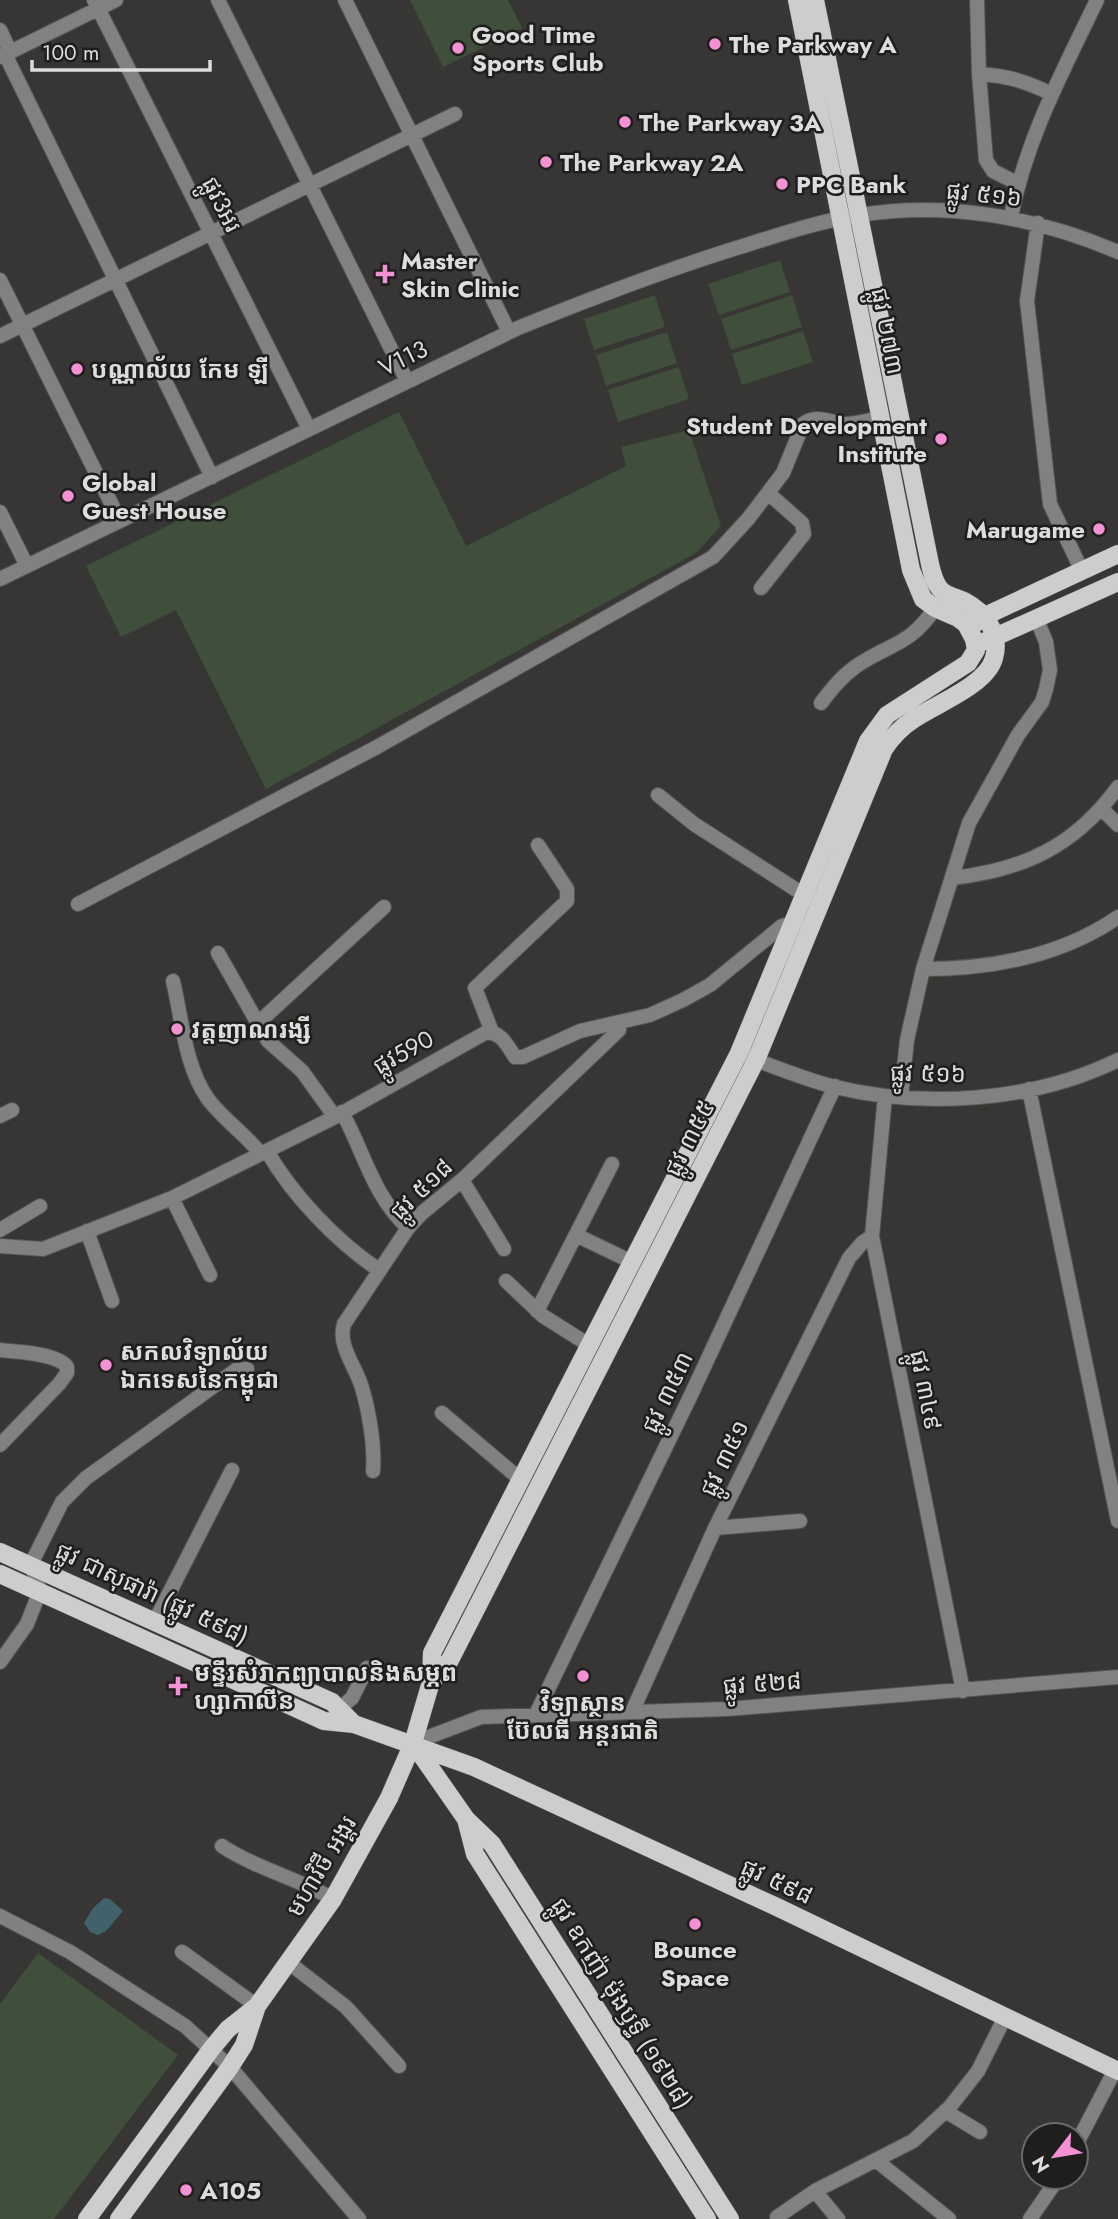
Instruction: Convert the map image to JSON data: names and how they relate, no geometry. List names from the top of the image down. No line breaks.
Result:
{"streets":{"main road":["ផ្លូវ ២៧៣","ផ្លូវ ៣៥៥","ផ្លូវ ជាសុផារ៉ា (ផ្លូវ ៥៩៨)","មហាវិថី អង្គរ","ផ្លូវ ៥៩៨","ផ្លូវ ឧកញ៉ា ម៉ុងឫទ្ធី (១៩២៨)"],"street":["ផ្លូវ ៥១៦","ផ្លូវ3អរ","V113","ផ្លូវ590","ផ្លូវ ៥១៨","ផ្លូវ ៣៤៩","ផ្លូវ ៣៥៣","ផ្លូវ ៣៥១","ផ្លូវ ៥២៨"]},"crossings":[["ផ្លូវ ៥១៦","ផ្លូវ ២៧៣"],["ផ្លូវ ៥១៦","V113"],["ផ្លូវ ៥១៦","ផ្លូវ ៣៥៥"],["ផ្លូវ ៥១៦","ផ្លូវ ៣៤៩"],["ផ្លូវ ៥១៦","ផ្លូវ ៣៥៣"],["ផ្លូវ3អរ","V113"],["ផ្លូវ ២៧៣","V113"],["ផ្លូវ ២៧៣","ផ្លូវ ៣៥៥"],["ផ្លូវ ៣៥៥","ផ្លូវ ជាសុផារ៉ា (ផ្លូវ ៥៩៨)"],["ផ្លូវ ៣៥៥","ផ្លូវ ៥២៨"],["ផ្លូវ ៣៥៥","មហាវិថី អង្គរ"],["ផ្លូវ ៣៥៥","ផ្លូវ ៥៩៨"],["ផ្លូវ ៣៥៥","ផ្លូវ ឧកញ៉ា ម៉ុងឫទ្ធី (១៩២៨)"],["ផ្លូវ ៣៤៩","ផ្លូវ ៣៥១"],["ផ្លូវ ៣៤៩","ផ្លូវ ៥២៨"],["ផ្លូវ ៣៥៣","ផ្លូវ ៥២៨"],["ផ្លូវ ៣៥១","ផ្លូវ ៥២៨"],["ផ្លូវ ជាសុផារ៉ា (ផ្លូវ ៥៩៨)","ផ្លូវ ៥២៨"],["ផ្លូវ ជាសុផារ៉ា (ផ្លូវ ៥៩៨)","មហាវិថី អង្គរ"],["ផ្លូវ ជាសុផារ៉ា (ផ្លូវ ៥៩៨)","ផ្លូវ ៥៩៨"],["ផ្លូវ ជាសុផារ៉ា (ផ្លូវ ៥៩៨)","ផ្លូវ ឧកញ៉ា ម៉ុងឫទ្ធី (១៩២៨)"],["ផ្លូវ ៥២៨","មហាវិថី អង្គរ"],["ផ្លូវ ៥២៨","ផ្លូវ ៥៩៨"],["ផ្លូវ ៥២៨","ផ្លូវ ឧកញ៉ា ម៉ុងឫទ្ធី (១៩២៨)"],["មហាវិថី អង្គរ","ផ្លូវ ៥៩៨"],["មហាវិថី អង្គរ","ផ្លូវ ឧកញ៉ា ម៉ុងឫទ្ធី (១៩២៨)"],["ផ្លូវ ៥៩៨","ផ្លូវ ឧកញ៉ា ម៉ុងឫទ្ធី (១៩២៨)"]],"places":{"other":["The Parkway A","Good Time Sports Club","The Parkway 3A","The Parkway 2A","PPC Bank","បណ្ណាល័យ កែម ឡី","Student Development Institute","Global Guest House","Marugame","វត្តញាណរង្សី","សកលវិទ្យាល័យ ឯកទេសនៃកម្ពុជា","វិទ្យាស្ថាន ប៊ែលធី អន្ដរជាតិ","Bounce Space","A105"],"health":["Master Skin Clinic","មន្ទីរសំរាកព្យាបាលនិងសម្ភព ហ្សាកាលីន"]},"scale_bar":"100 m","north":"bottom left"}
